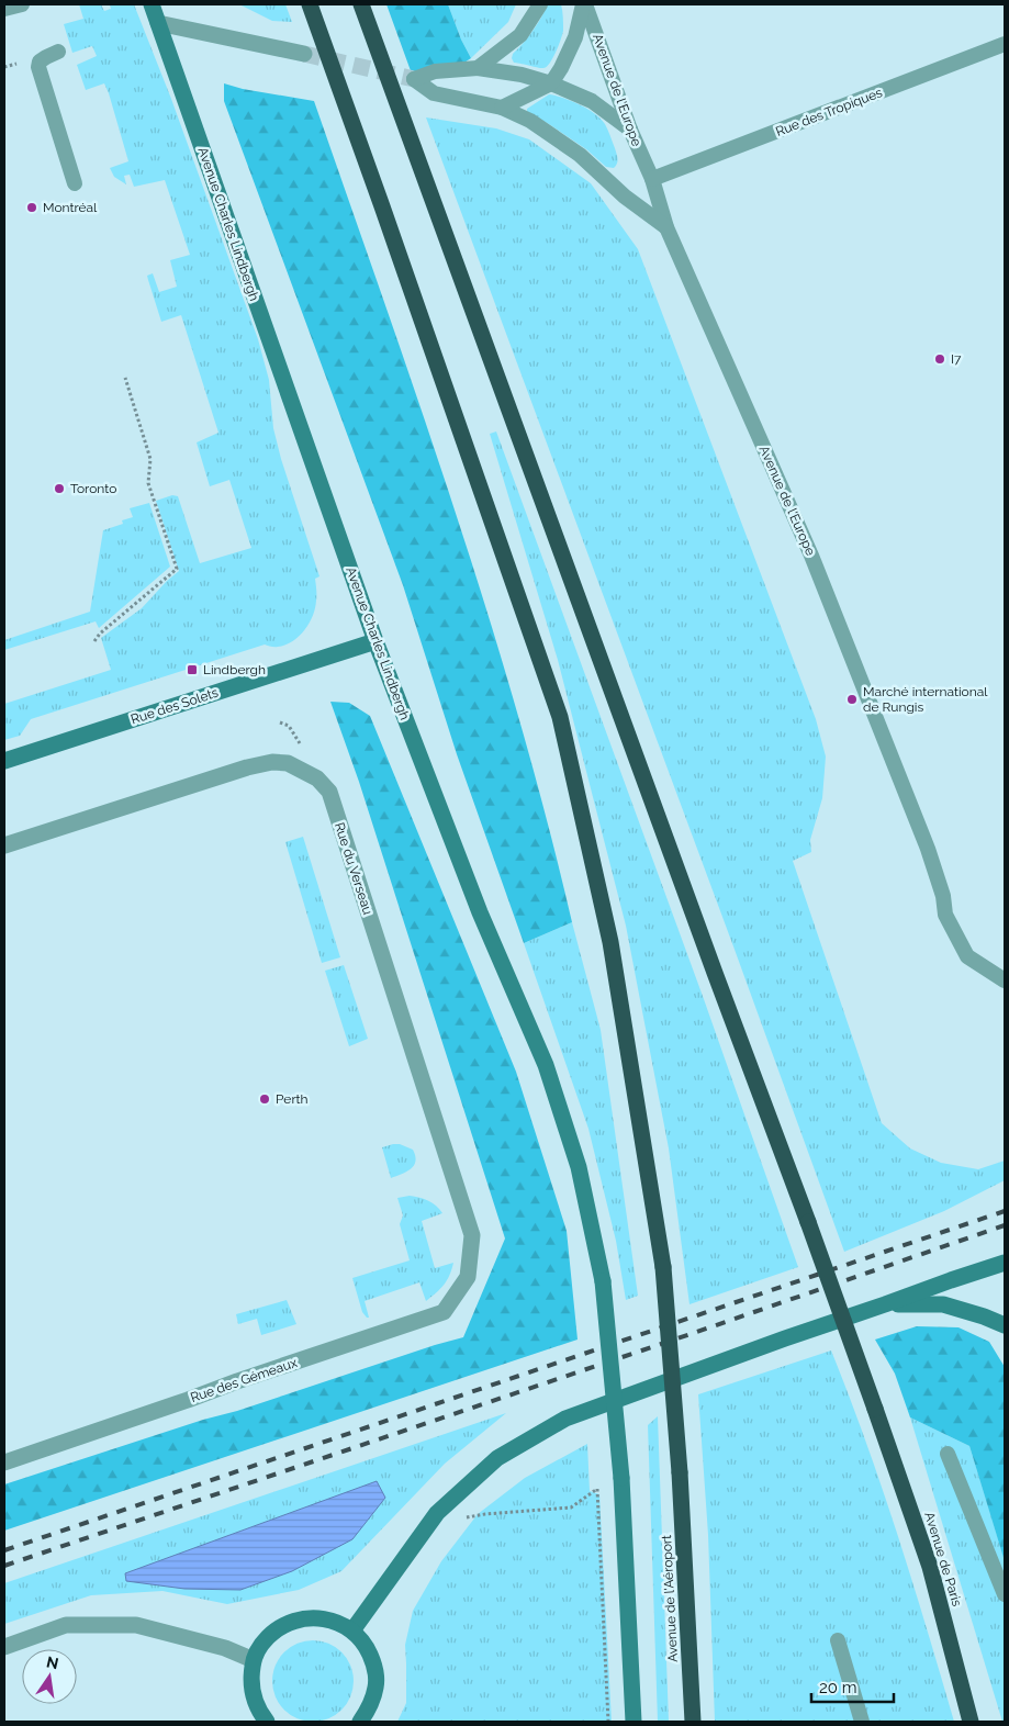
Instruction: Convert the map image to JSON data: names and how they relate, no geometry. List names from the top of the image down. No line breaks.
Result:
{"streets":{"highway":["Avenue de Paris","Avenue de l'Aéroport"],"main road":["Avenue Charles Lindbergh","Rue des Solets"],"street":["Rue du Verseau","Rue des Gémeaux"],"lane":["Avenue de l'Europe","Rue des Tropiques"]},"crossings":[["Avenue de l'Europe","Rue des Tropiques"],["Avenue Charles Lindbergh","Rue des Solets"],["Rue du Verseau","Rue des Gémeaux"]],"places":{"other":["Montréal","I7","Toronto","Marché international de Rungis","Perth"],"transit":["Lindbergh"]},"scale_bar":"20 m","north":"top"}
